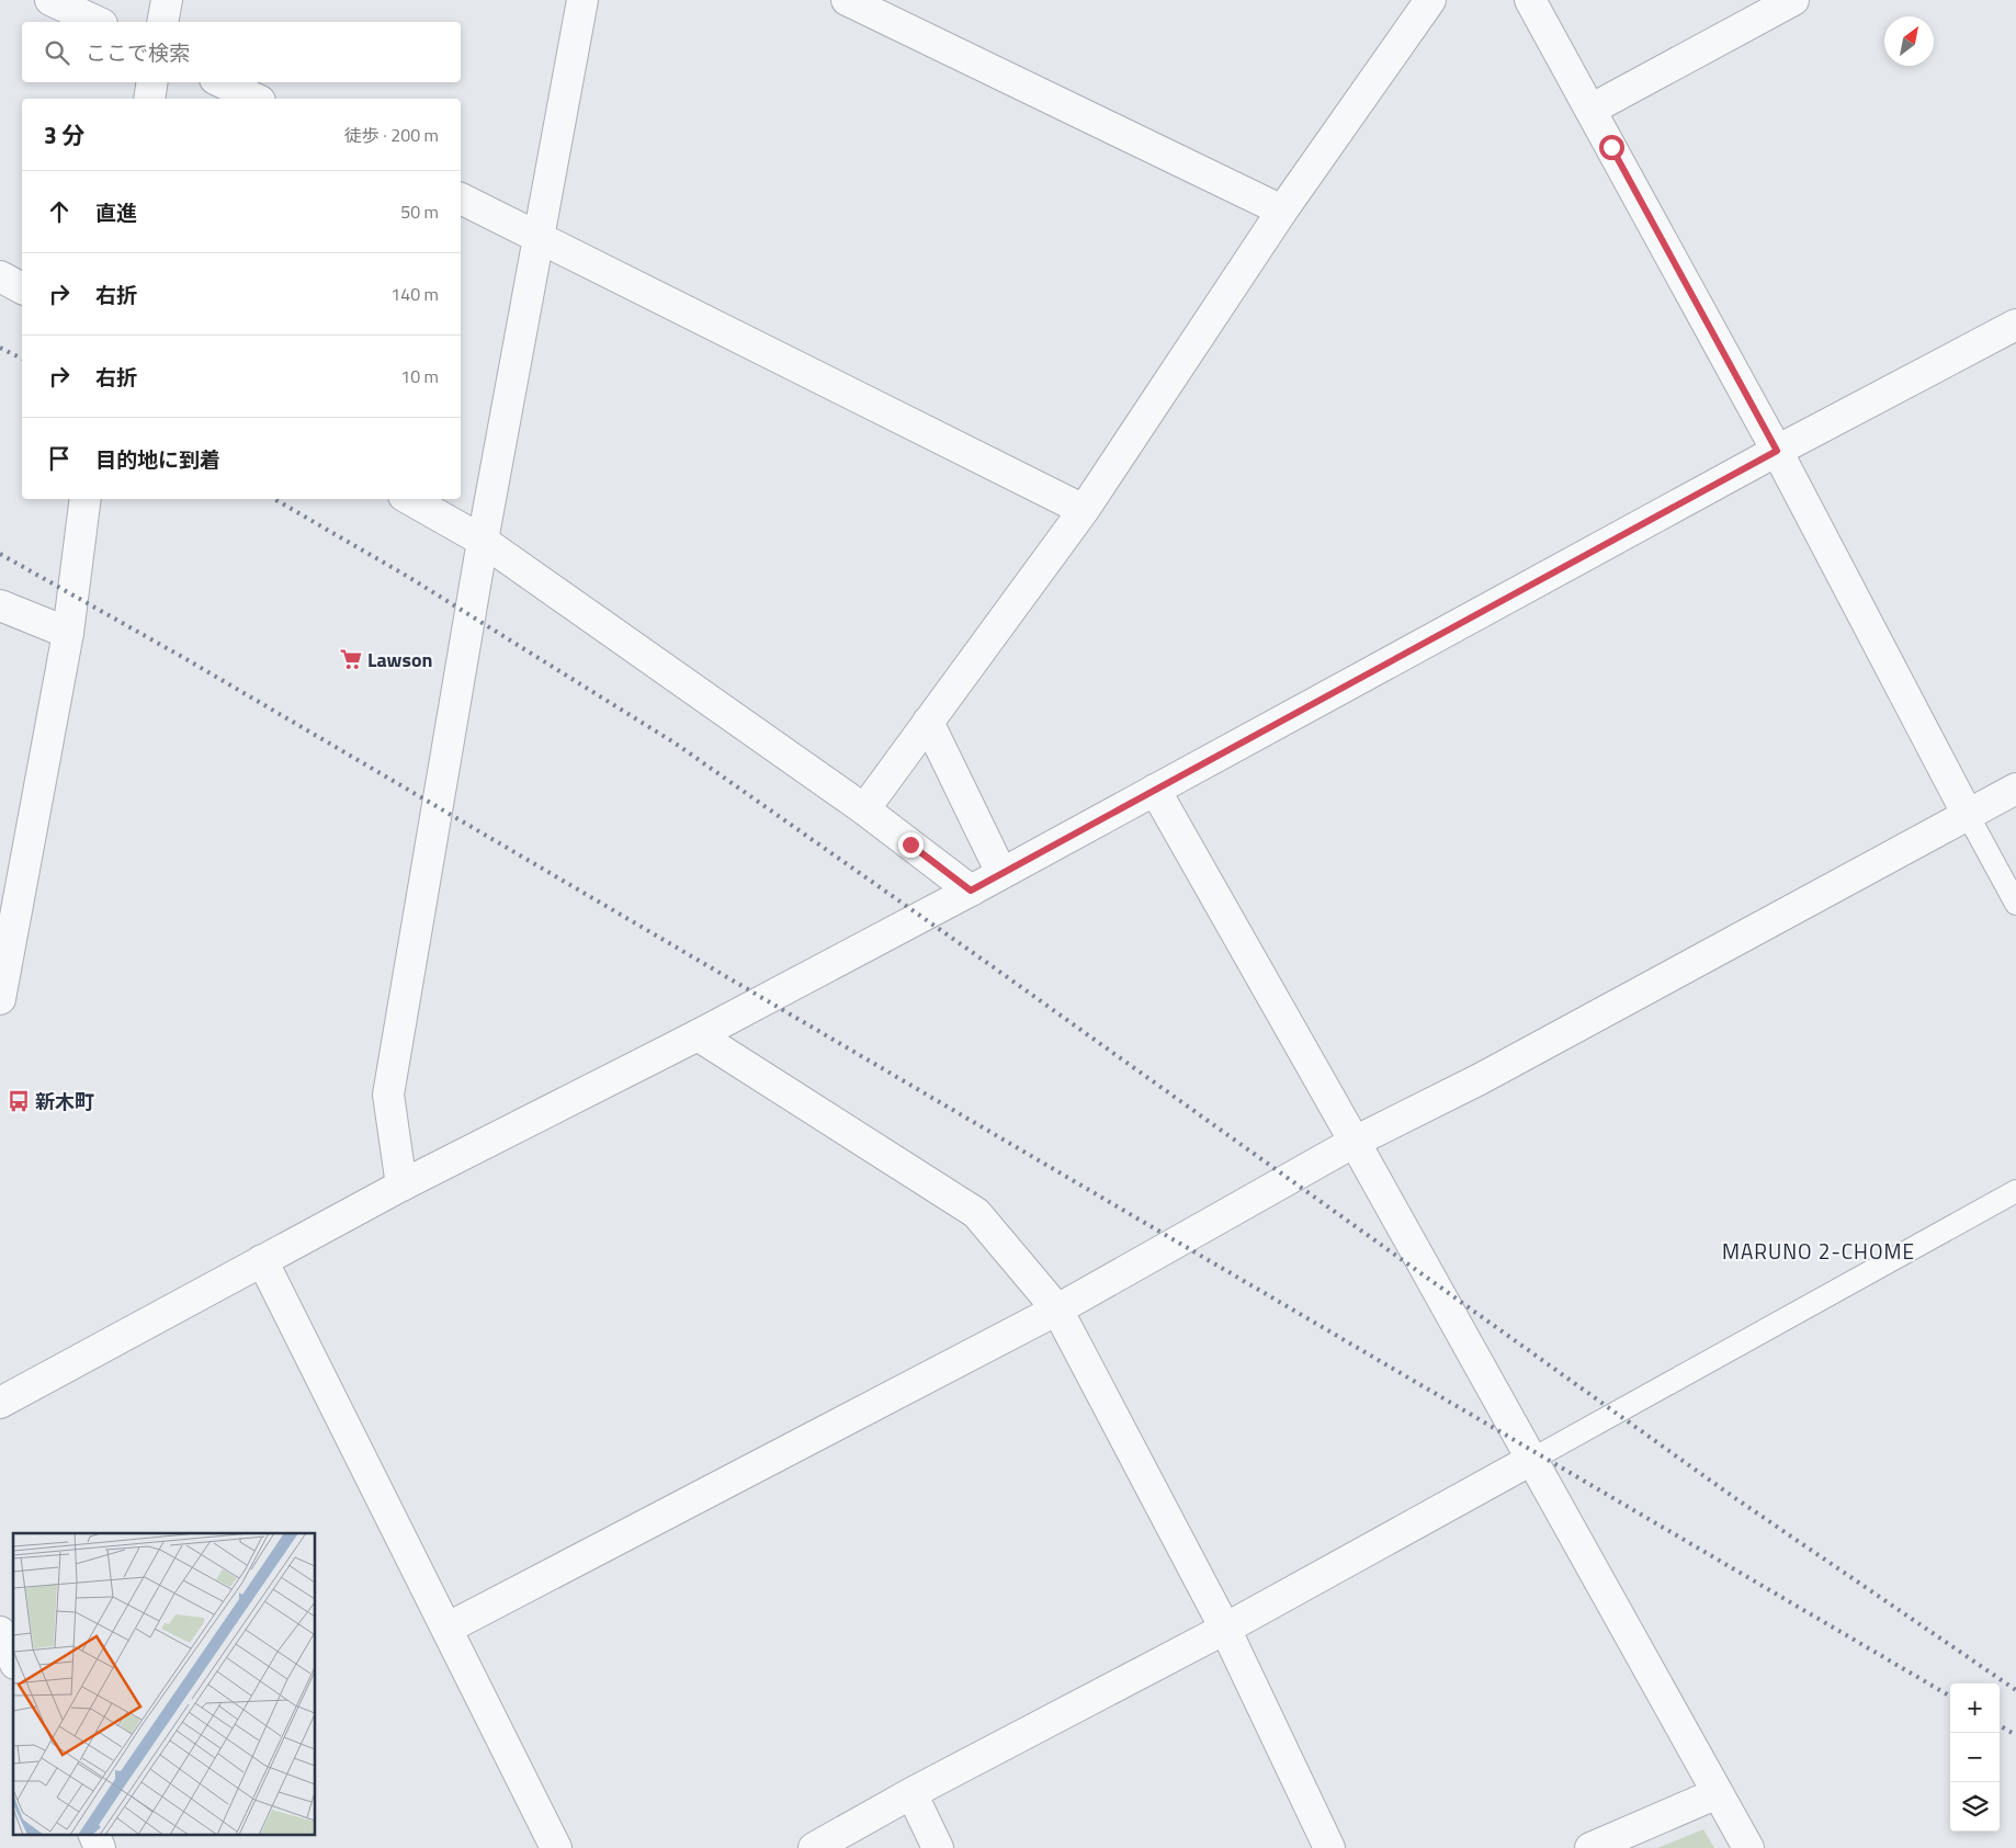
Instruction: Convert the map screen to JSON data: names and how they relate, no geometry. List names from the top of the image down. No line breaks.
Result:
{"districts":["MARUNO 2-CHOME"],"places":{"supermarket":["Lawson"],"bus stop":["新木町"]},"north":"top right","page":{"search":"ここで検索","heading":["3 分","徒歩 · 200 m"],"list":[["直進","50 m"],["右折","140 m"],["右折","10 m"],"目的地に到着"],"map_buttons":["+","−"]}}
